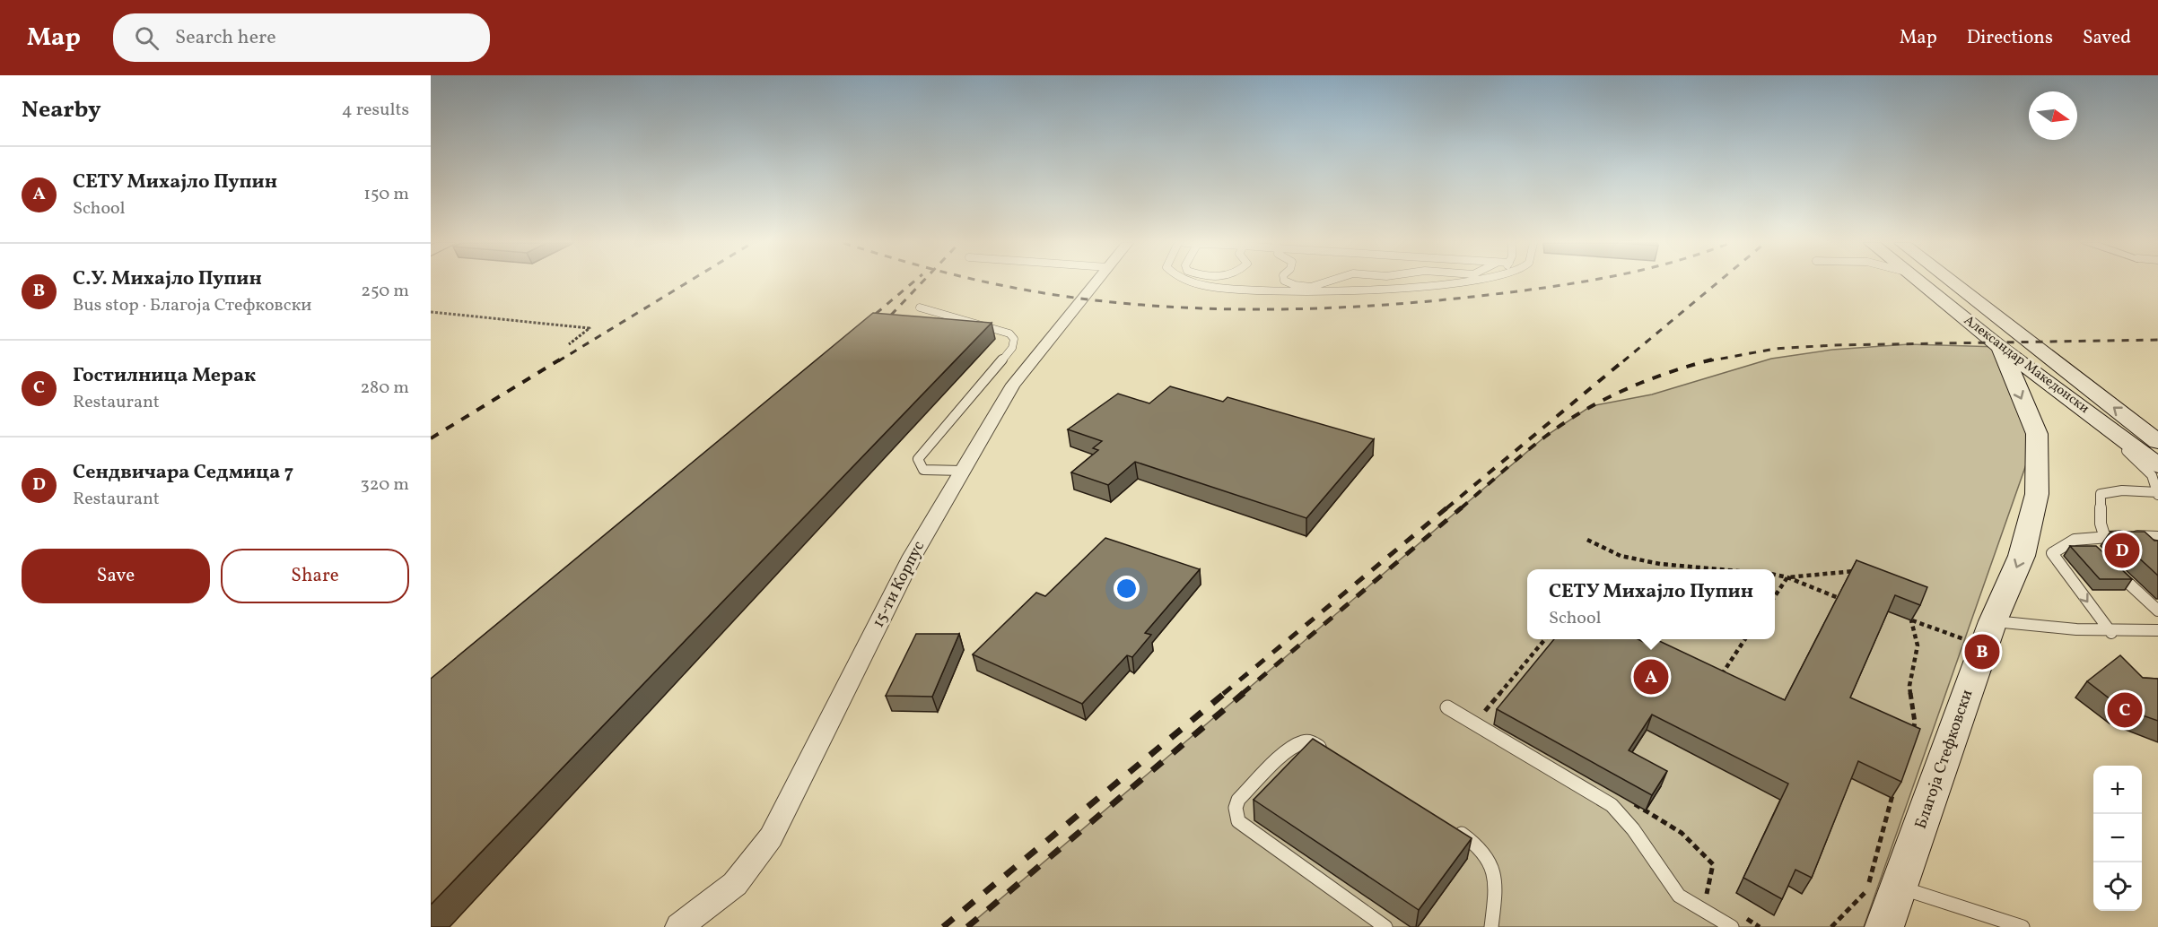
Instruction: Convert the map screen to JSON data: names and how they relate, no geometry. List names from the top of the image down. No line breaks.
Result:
{"streets":{"street":["Александар Македонски","15-ти Корпус","Благоја Стефковски"]},"crossings":[["Александар Македонски","Благоја Стефковски"]],"one_way":["Благоја Стефковски"],"north":"right","page":{"header":"Map","search":"Search here","nav":["Map","Directions","Saved"],"heading":["Nearby","4 results"],"list":[{"mark":"A","name":"СЕТУ Михајло Пупин","note":"School","value":"150 m"},{"mark":"B","name":"С.У. Михајло Пупин","note":"Bus stop · Благоја Стефковски","value":"250 m"},{"mark":"C","name":"Гостилница Мерак","note":"Restaurant","value":"280 m"},{"mark":"D","name":"Сендвичара Седмица 7","note":"Restaurant","value":"320 m"}],"pins":["D","B","A","C"],"buttons":["Save","Share"],"popup":["СЕТУ Михајло Пупин","School"],"map_buttons":["+","−"]}}
